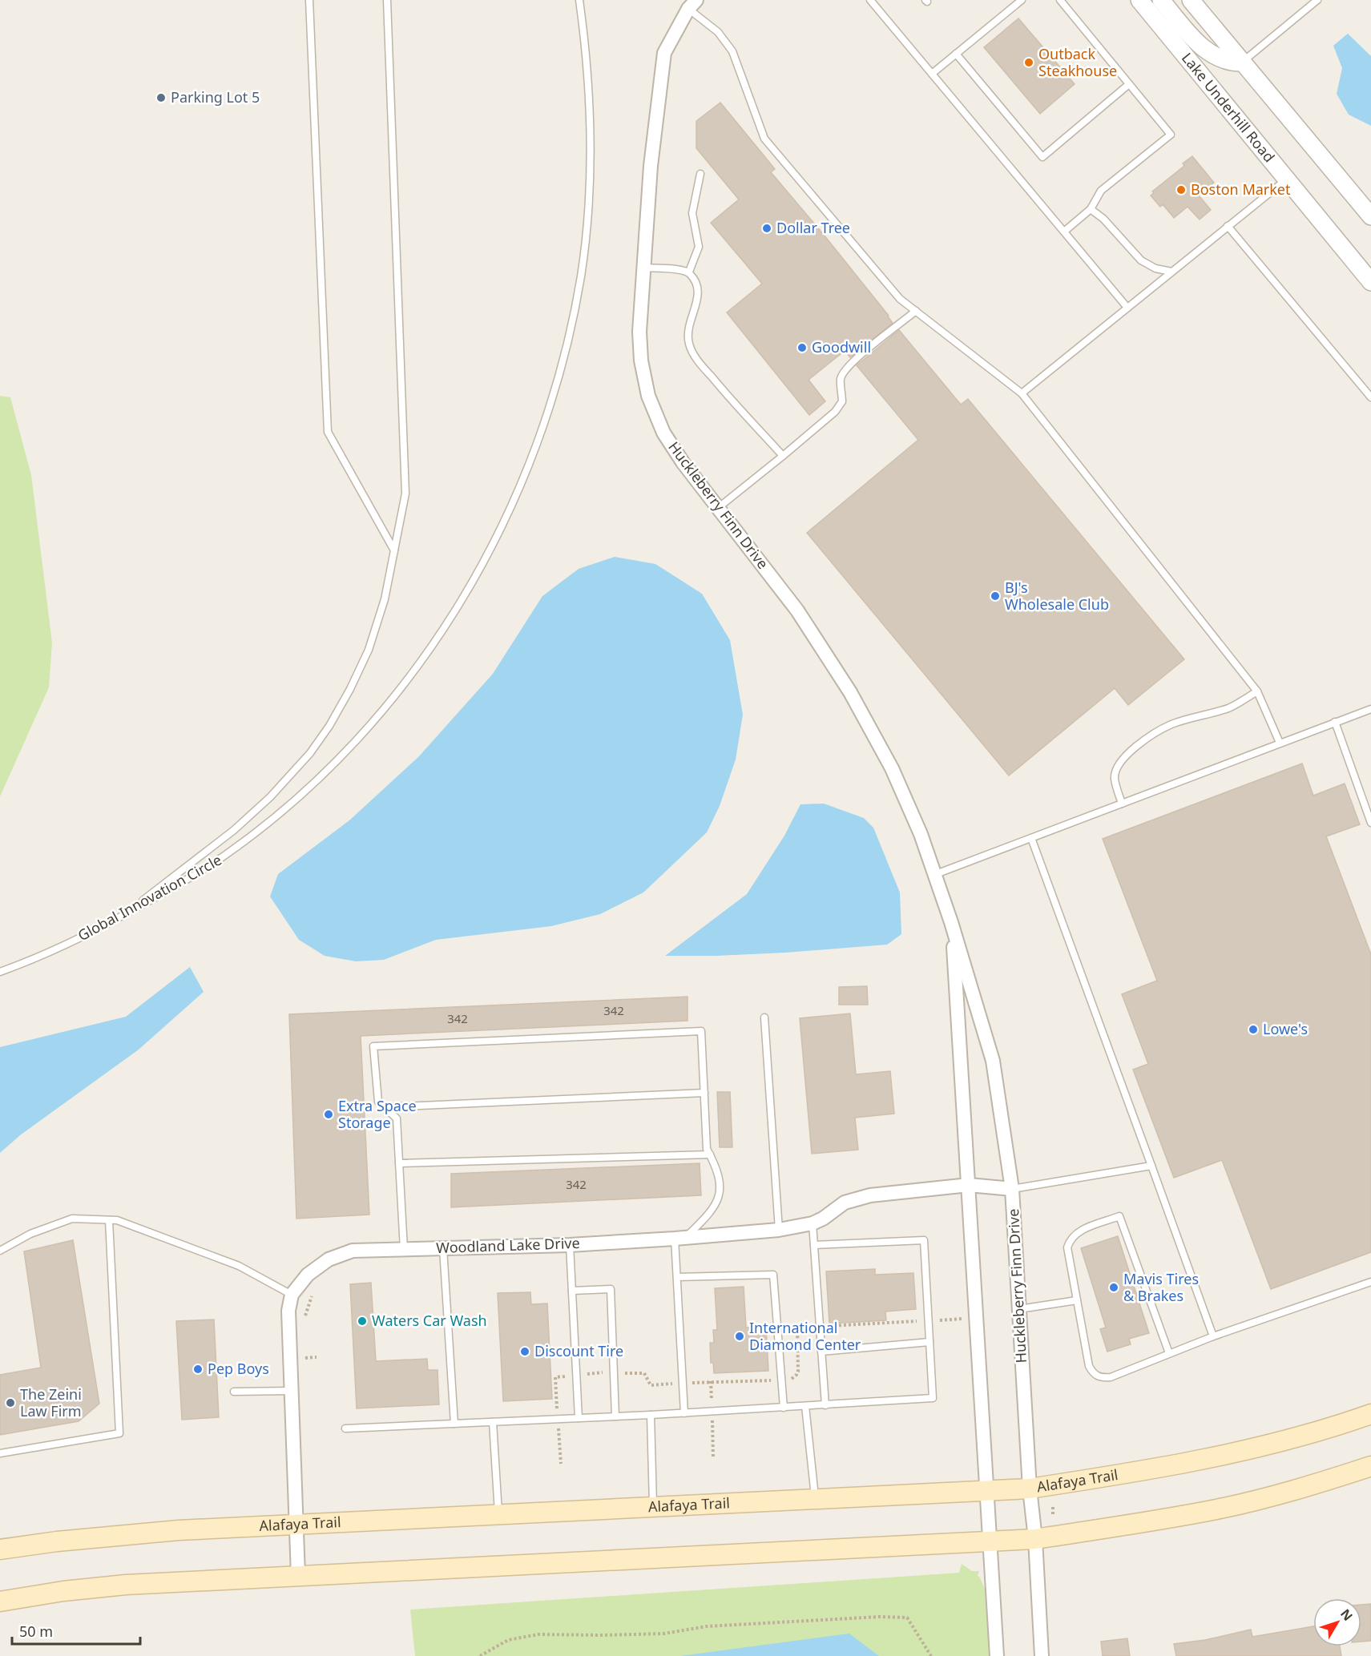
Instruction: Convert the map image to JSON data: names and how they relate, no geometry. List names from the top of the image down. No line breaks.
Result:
{"streets":{"main road":["Alafaya Trail"],"street":["Lake Underhill Road","Huckleberry Finn Drive","Woodland Lake Drive"],"lane":["Global Innovation Circle"]},"crossings":[["Huckleberry Finn Drive","Woodland Lake Drive"],["Huckleberry Finn Drive","Alafaya Trail"]],"places":["Outback Steakhouse","Parking Lot 5","Boston Market","Dollar Tree","Goodwill","BJ's Wholesale Club","Lowe's","Extra Space Storage","Mavis Tires & Brakes","Waters Car Wash","International Diamond Center","Discount Tire","Pep Boys","The Zeini Law Firm"],"house_numbers":["342","342","342"],"scale_bar":"50 m","north":"top right"}
